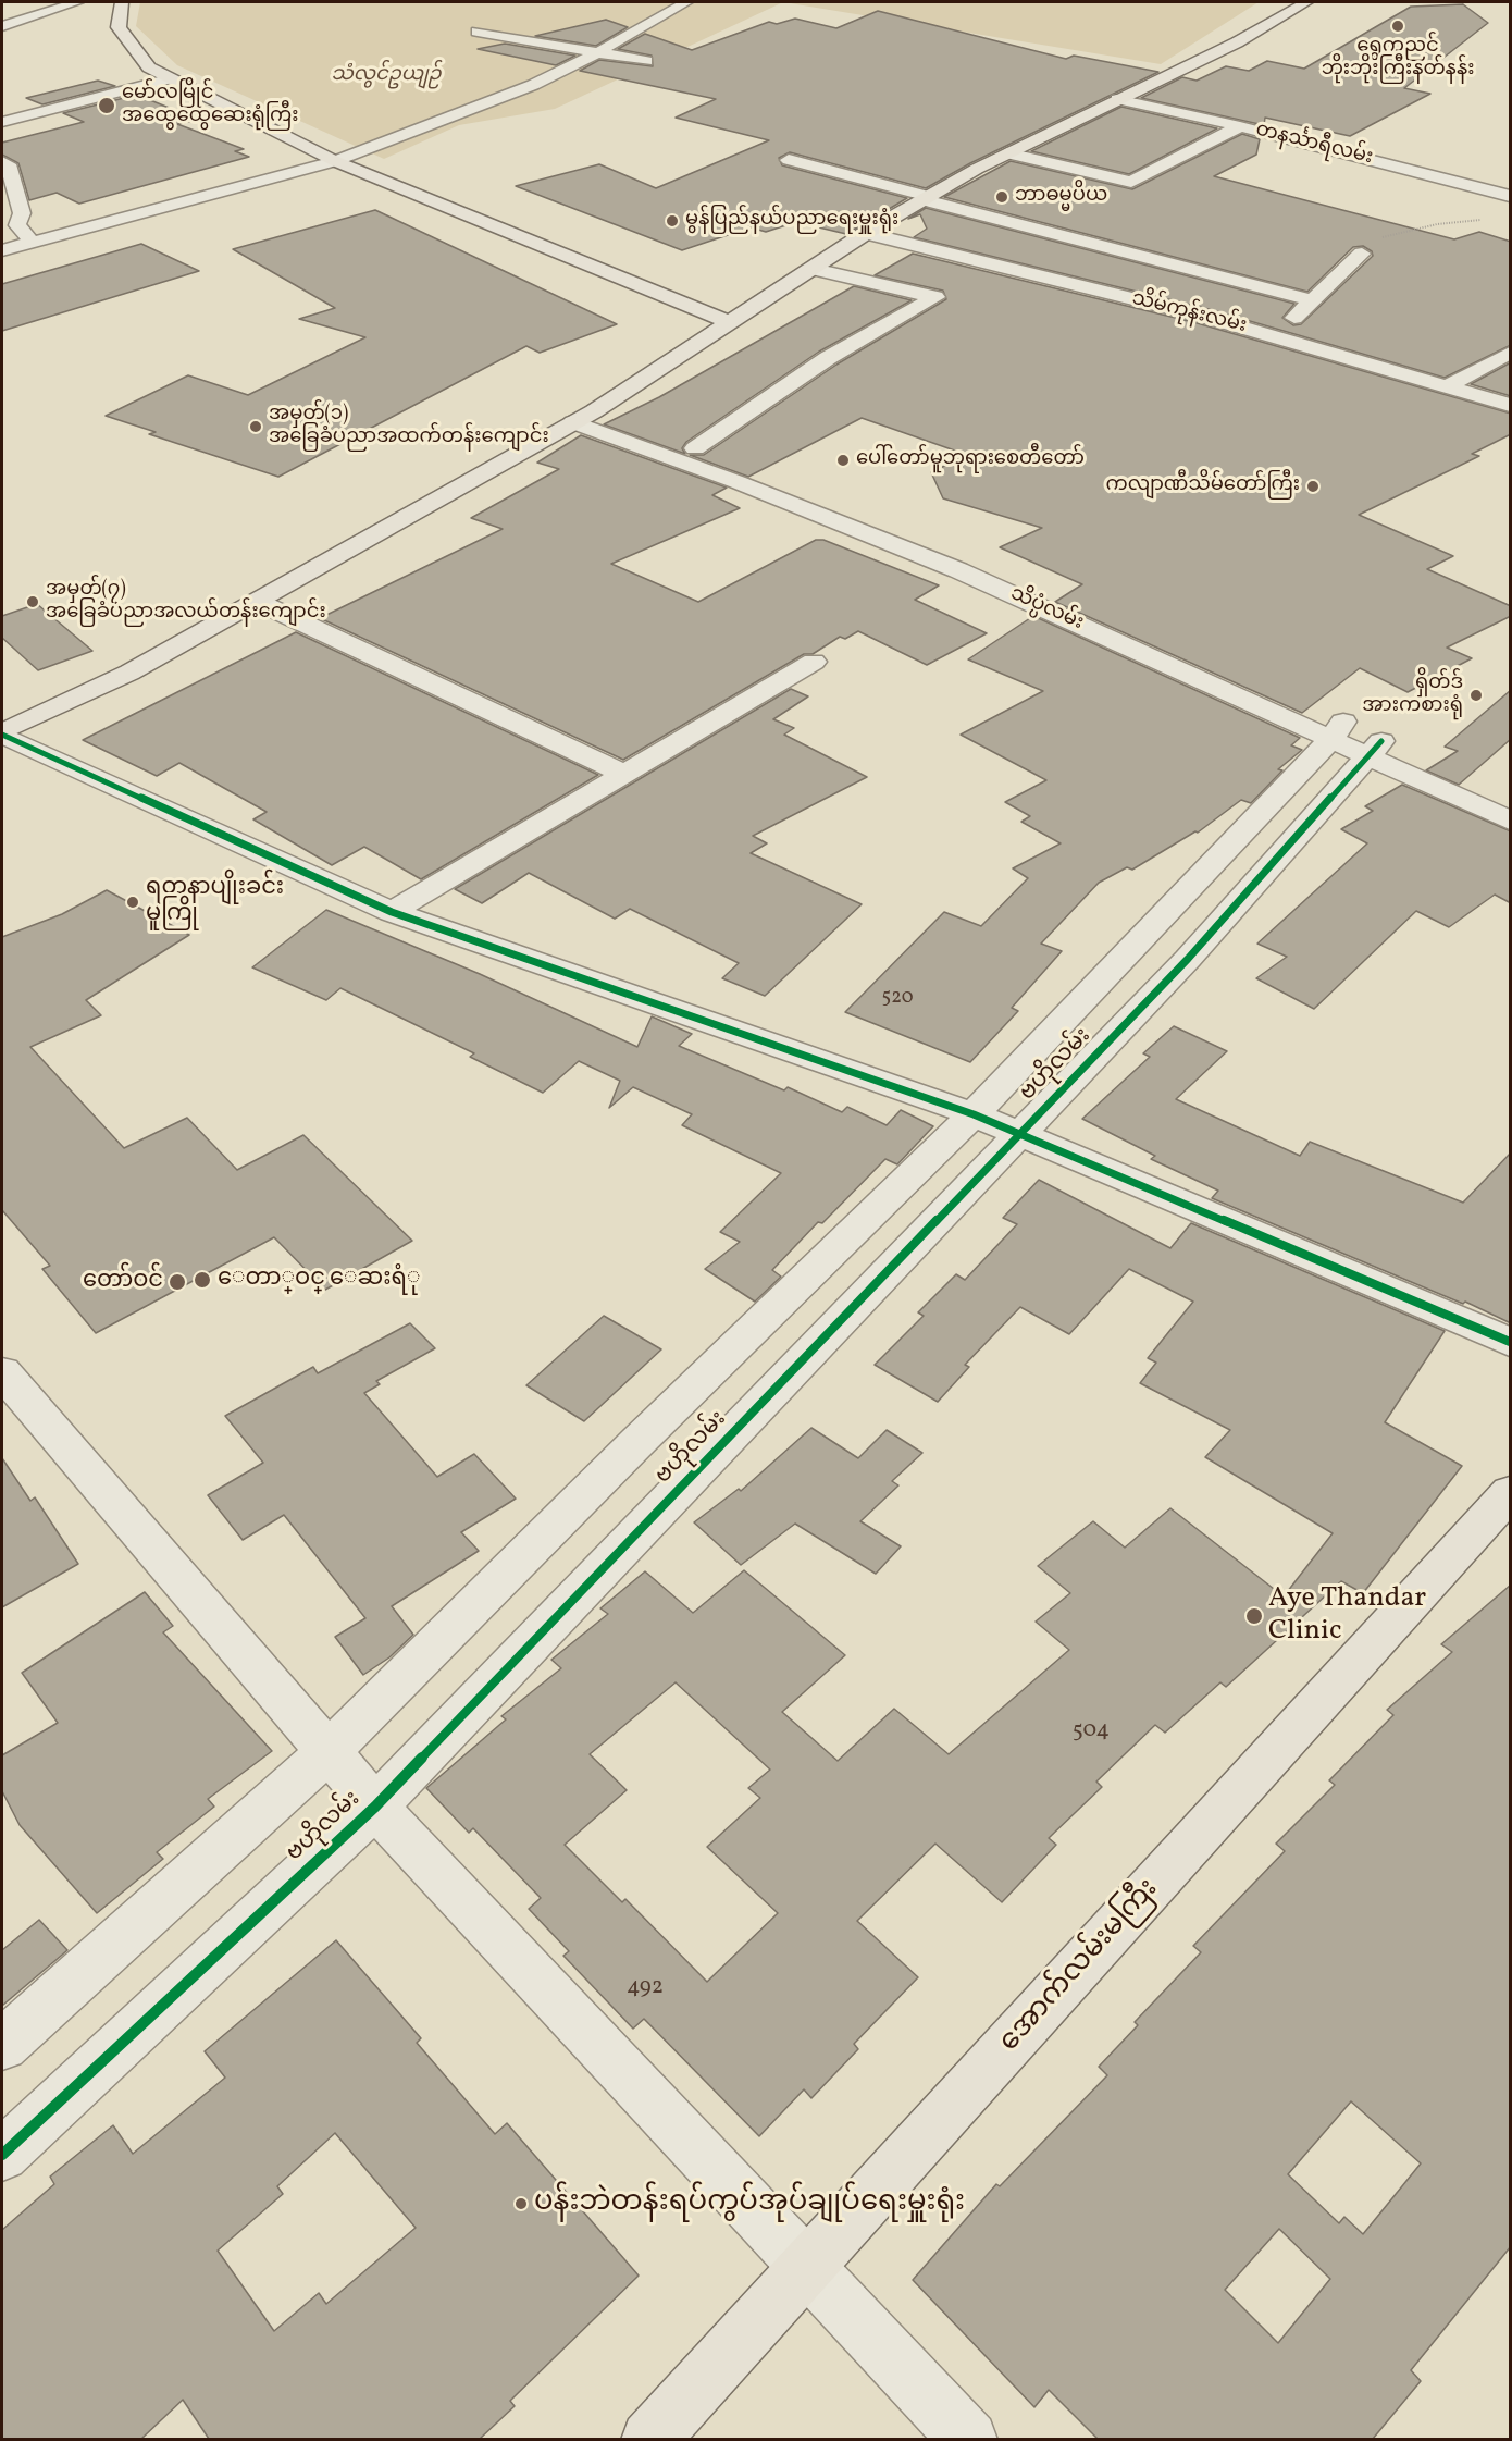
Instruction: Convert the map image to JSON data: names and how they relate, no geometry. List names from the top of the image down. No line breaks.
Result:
{"streets":{"main road":["အောက်လမ်းမကြီး"],"street":["တနင်္သာရီလမ်း","သိမ်ကုန်းလမ်း","သိပ္ပံလမ်း","ဗဟိုလမ်း"]},"crossings":[["သိပ္ပံလမ်း","ဗဟိုလမ်း"]],"parks":["သံလွင်ဥယျဉ်"],"places":["ရွှေကညင် ဘိုးဘိုးကြီးနတ်နန်း","မော်လမြိုင် အထွေထွေဆေးရုံကြီး","ဘာဓမ္မပိယ","မွန်ပြည်နယ်ပညာရေးမှူးရုံး","အမှတ်(၁) အခြေခံပညာအထက်တန်းကျောင်း","ပေါ်တော်မူဘုရားစေတီတော်","ကလျာဏီသိမ်တော်ကြီး","အမှတ်(၇) အခြေခံပညာအလယ်တန်းကျောင်း","ရှိတ်ဒ် အားကစားရုံ","ရတနာပျိုးခင်း မူကြို","ေတာ္ဝင္ ေဆးရံု","တော်ဝင်","Aye Thandar Clinic","ပန်းဘဲတန်းရပ်ကွပ်အုပ်ချုပ်ရေးမှူးရုံး"],"house_numbers":["520","504","492"]}
